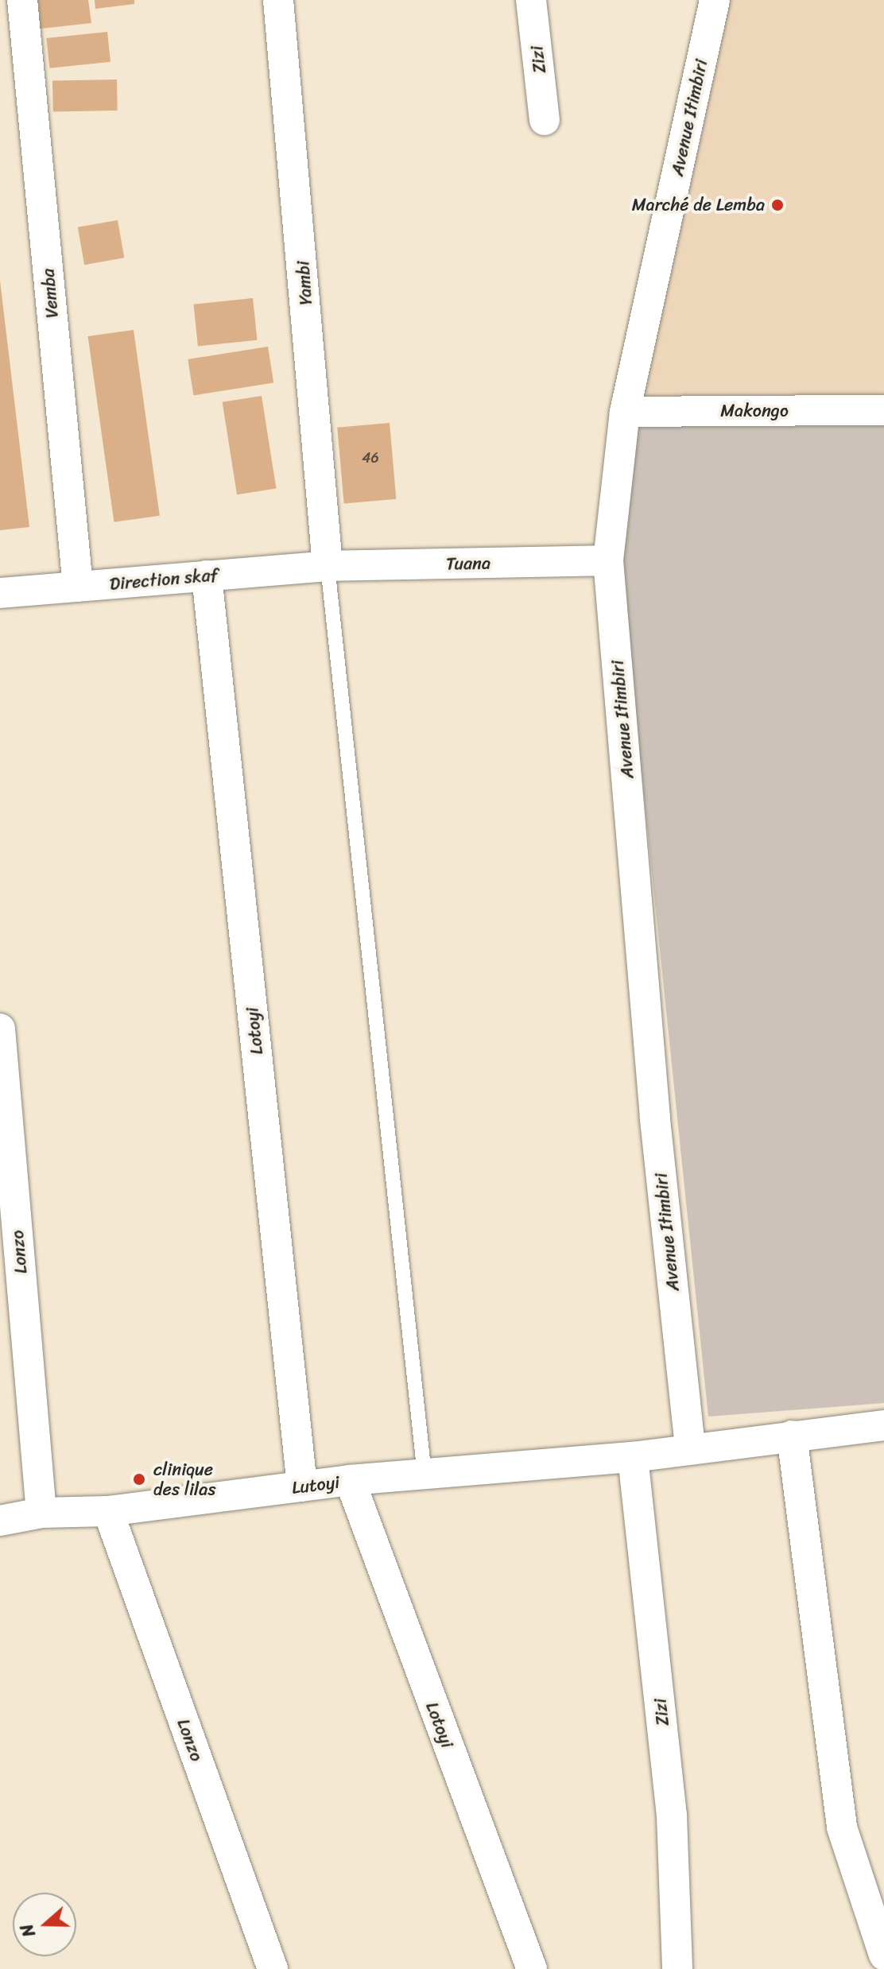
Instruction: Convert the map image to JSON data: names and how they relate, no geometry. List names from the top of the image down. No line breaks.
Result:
{"streets":{"street":["Zizi","Avenue Itimbiri","Yambi","Vemba","Makongo","Tuana","Direction skaf","Lotoyi","Lonzo","Lutoyi"]},"crossings":[["Zizi","Lutoyi"],["Avenue Itimbiri","Makongo"],["Avenue Itimbiri","Tuana"],["Avenue Itimbiri","Lutoyi"],["Yambi","Tuana"],["Yambi","Direction skaf"],["Vemba","Direction skaf"],["Tuana","Direction skaf"],["Direction skaf","Lotoyi"],["Lotoyi","Lutoyi"],["Lonzo","Lutoyi"]],"places":["Marché de Lemba","clinique des lilas"],"house_numbers":["46"],"north":"left"}
